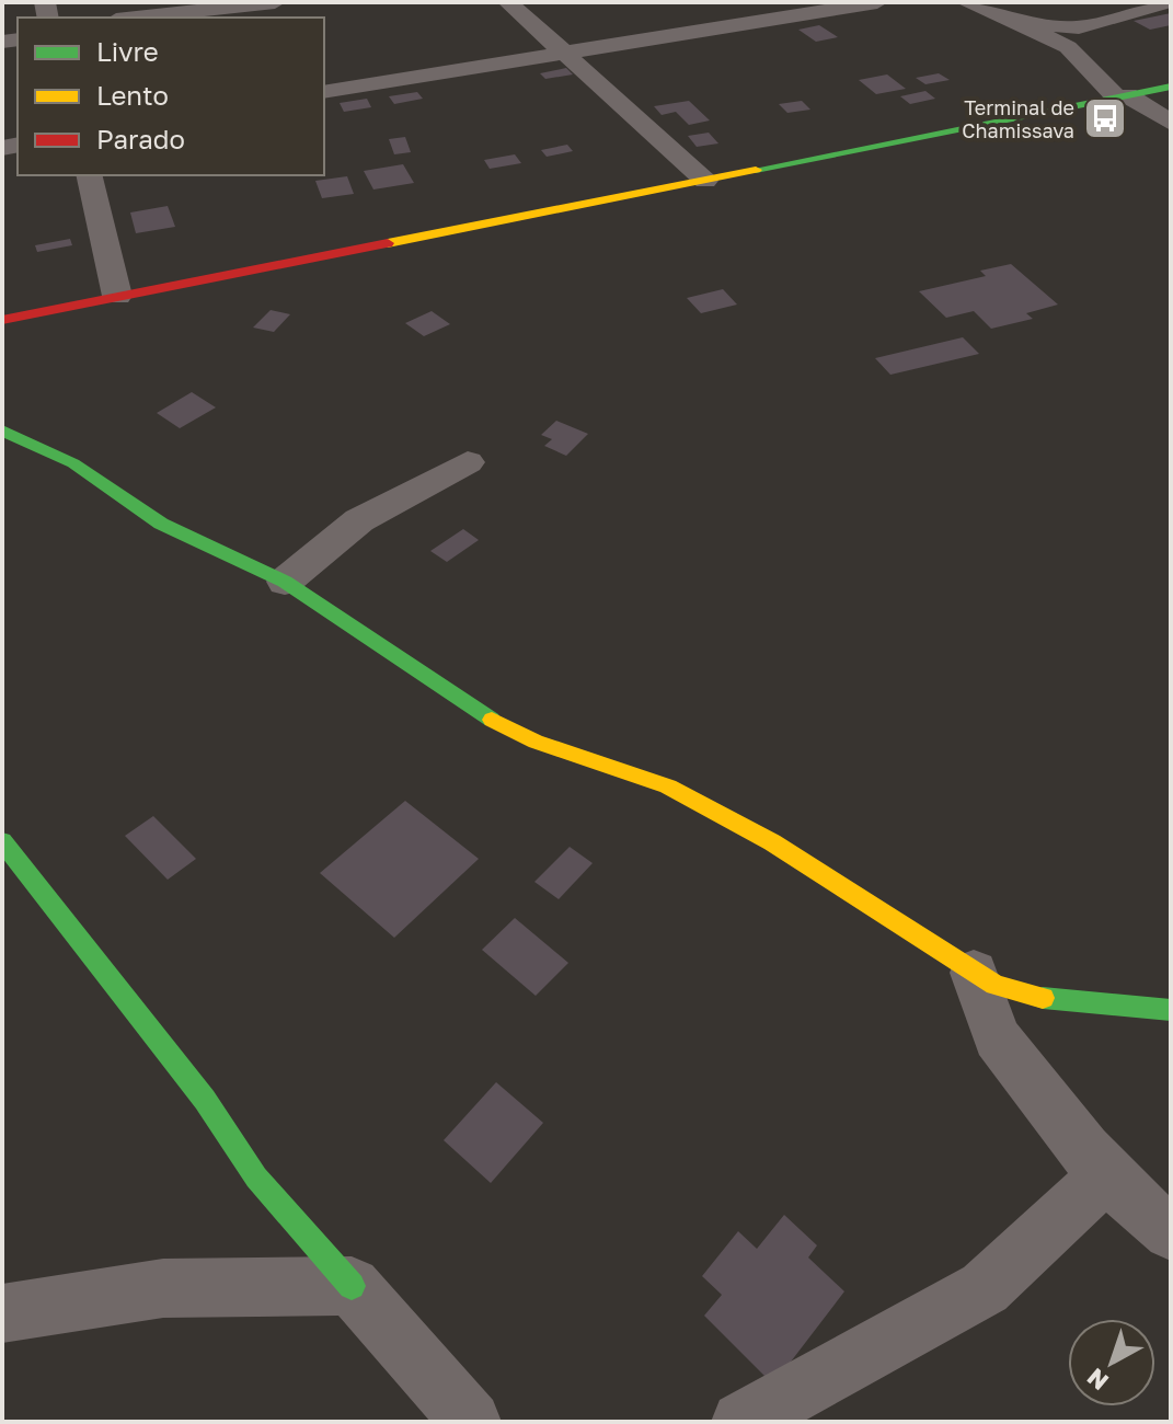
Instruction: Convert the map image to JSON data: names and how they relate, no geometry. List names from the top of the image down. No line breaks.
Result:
{"places":{"bus stop":["Terminal de Chamissava"]},"legend":["Livre","Lento","Parado"],"north":"bottom left"}
